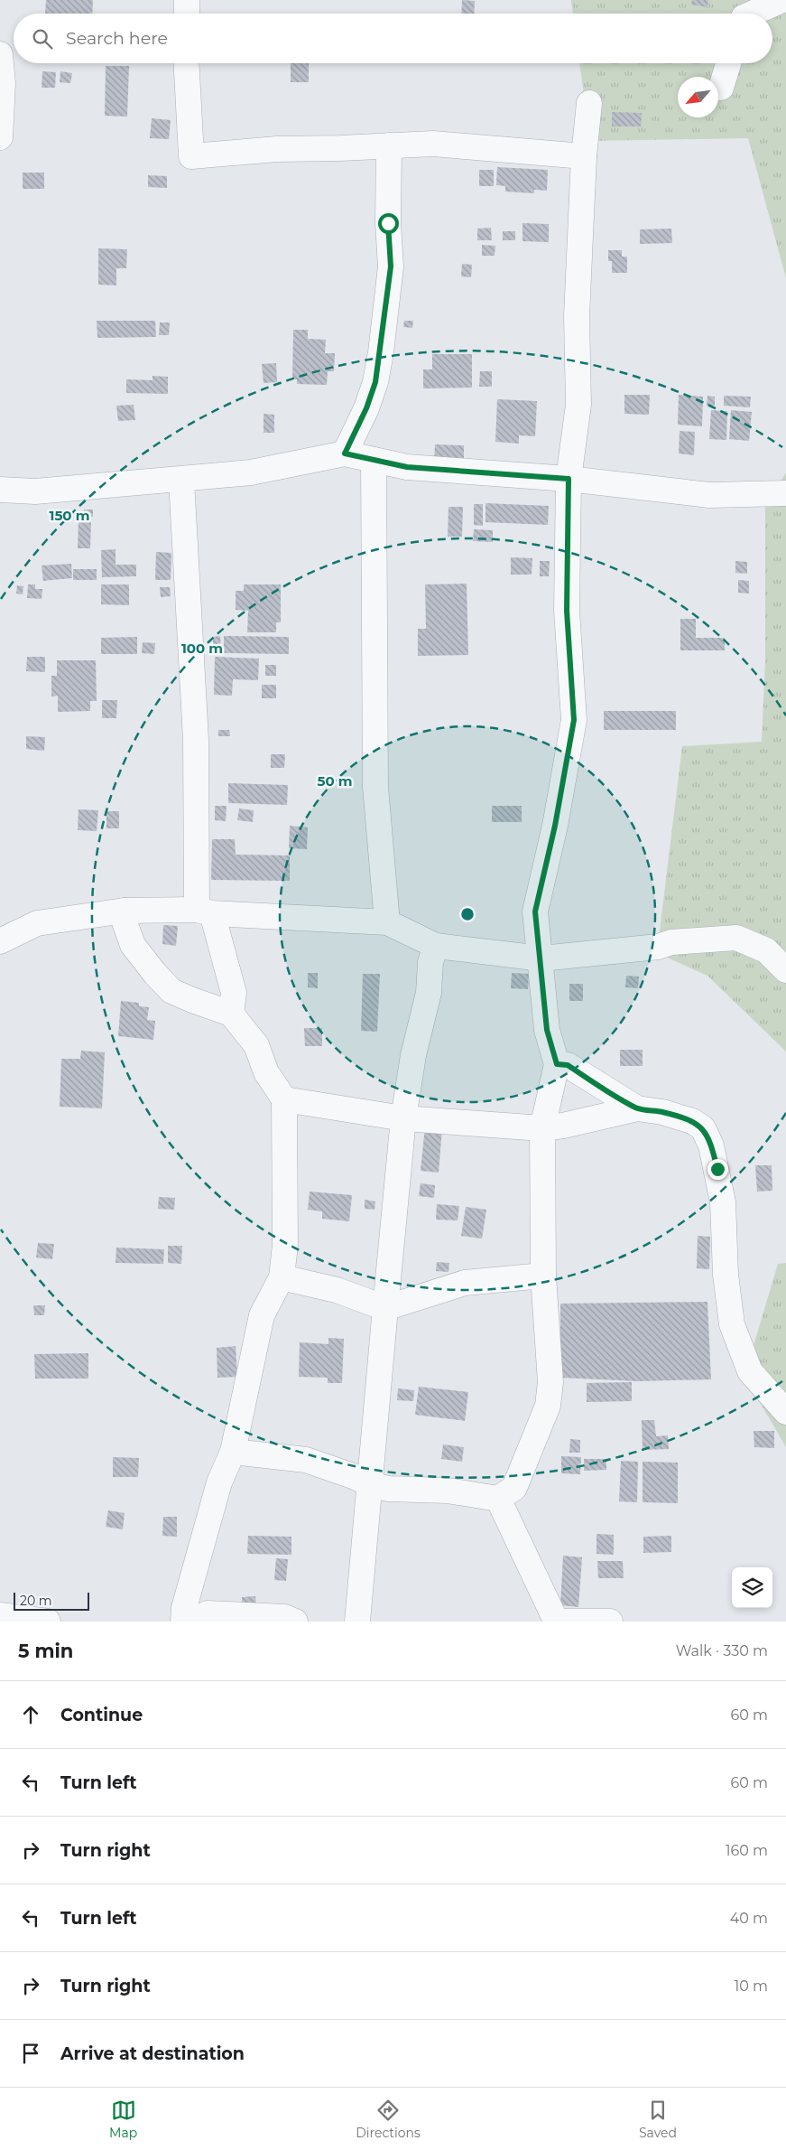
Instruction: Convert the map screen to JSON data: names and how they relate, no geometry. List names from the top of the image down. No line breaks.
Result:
{"scale_bar":"20 m","north":"bottom left","page":{"search":"Search here","scale":"20 m","heading":["5 min","Walk · 330 m"],"list":[["Continue","60 m"],["Turn left","60 m"],["Turn right","160 m"],["Turn left","40 m"],["Turn right","10 m"],"Arrive at destination"],"nav":["Map","Directions","Saved"]},"rings":["150 m","100 m","50 m"]}
